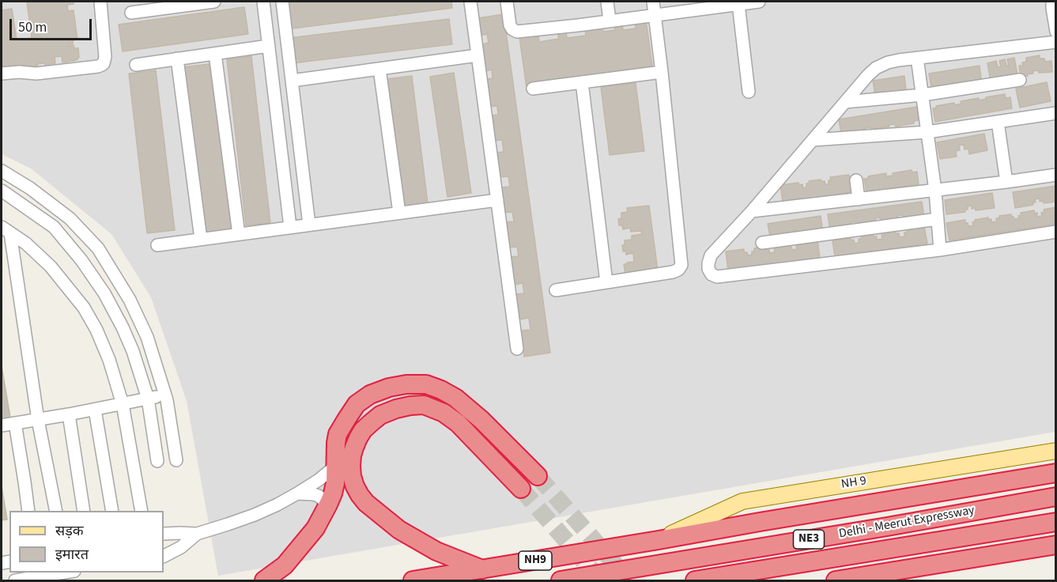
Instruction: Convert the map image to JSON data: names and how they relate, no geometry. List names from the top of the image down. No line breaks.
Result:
{"streets":{"highway":["Delhi - Meerut Expressway","NE3","NH9"],"main road":["NH 9"]},"crossings":[["NH 9","NH9"]],"legend":["सड़क","इमारत"],"scale_bar":"50 m"}
